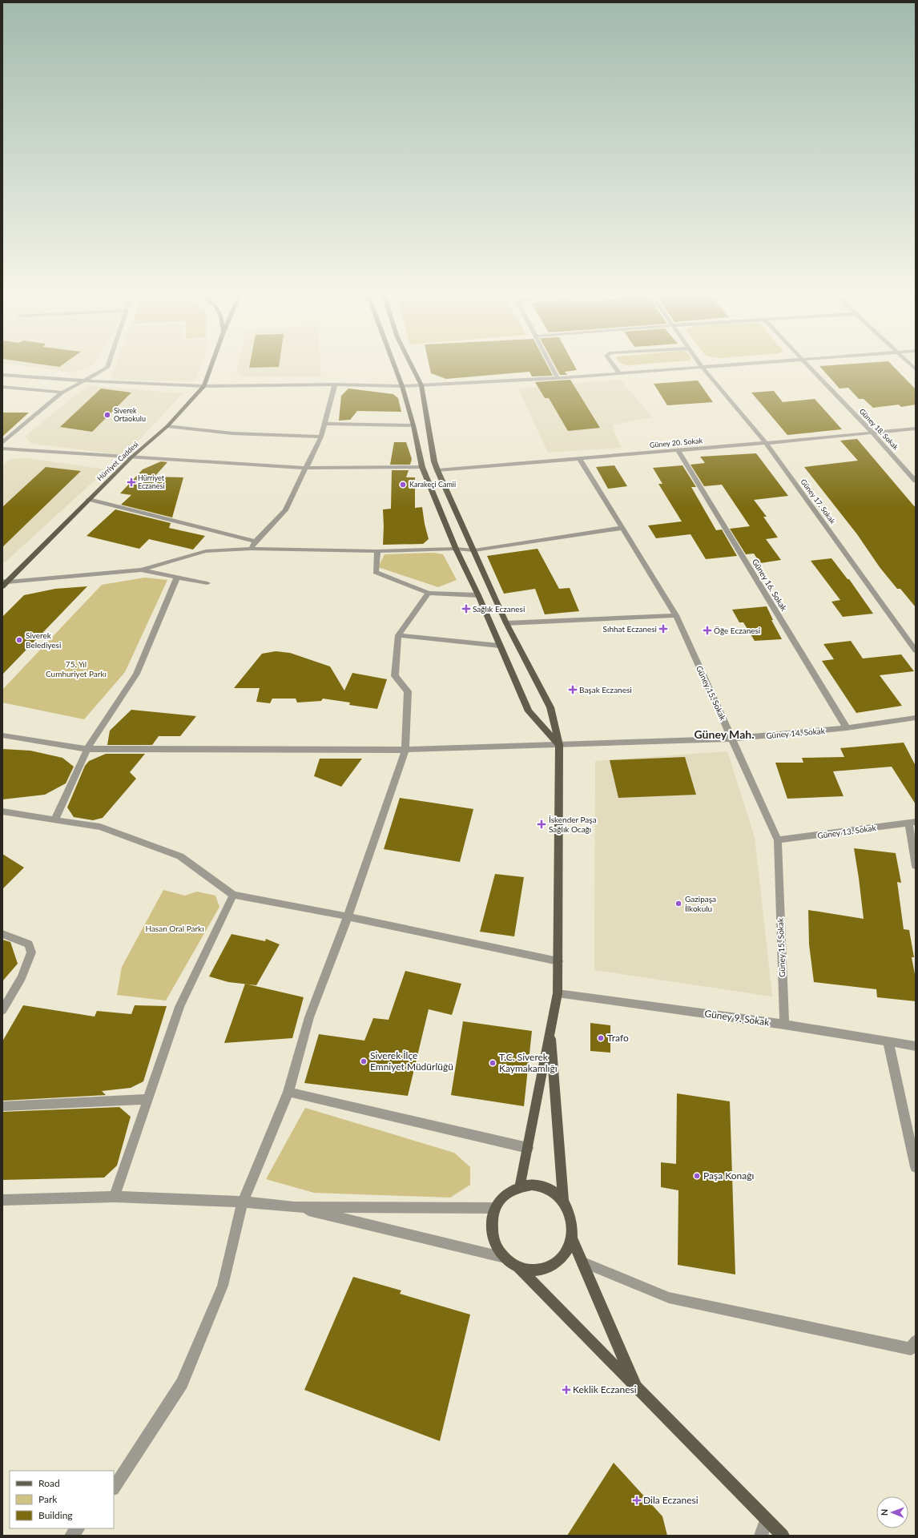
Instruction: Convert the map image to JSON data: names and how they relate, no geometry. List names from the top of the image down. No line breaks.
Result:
{"streets":{"main road":["Hürriyet Caddesi"],"street":["Güney 18. Sokak","Güney 20. Sokak","Güney 17. Sokak","Güney 16. Sokak","Güney 15. Sokak","Güney 14. Sokak","Güney 13. Sokak","Güney 9. Sokak"]},"crossings":[["Güney 18. Sokak","Güney 20. Sokak"],["Güney 20. Sokak","Güney 17. Sokak"],["Güney 20. Sokak","Güney 16. Sokak"],["Güney 20. Sokak","Güney 15. Sokak"],["Güney 16. Sokak","Güney 14. Sokak"],["Güney 15. Sokak","Güney 14. Sokak"],["Güney 15. Sokak","Güney 13. Sokak"],["Güney 15. Sokak","Güney 9. Sokak"]],"districts":["Güney Mah."],"parks":["75. Yıl Cumhuriyet Parkı","Hasan Oral Parkı"],"places":{"other":["Siverek Ortaokulu","Karakeçi Camii","Siverek Belediyesi","Gazipaşa İlkokulu","Trafo","Siverek İlçe Emniyet Müdürlüğü","T.C. Siverek Kaymakamlığı","Paşa Konağı"],"health":["Hürriyet Eczanesi","Sağlık Eczanesi","Sıhhat Eczanesi","Öğe Eczanesi","Başak Eczanesi","İskender Paşa Sağlık Ocağı","Keklik Eczanesi","Dila Eczanesi"]},"legend":["Road","Park","Building"],"north":"left"}
